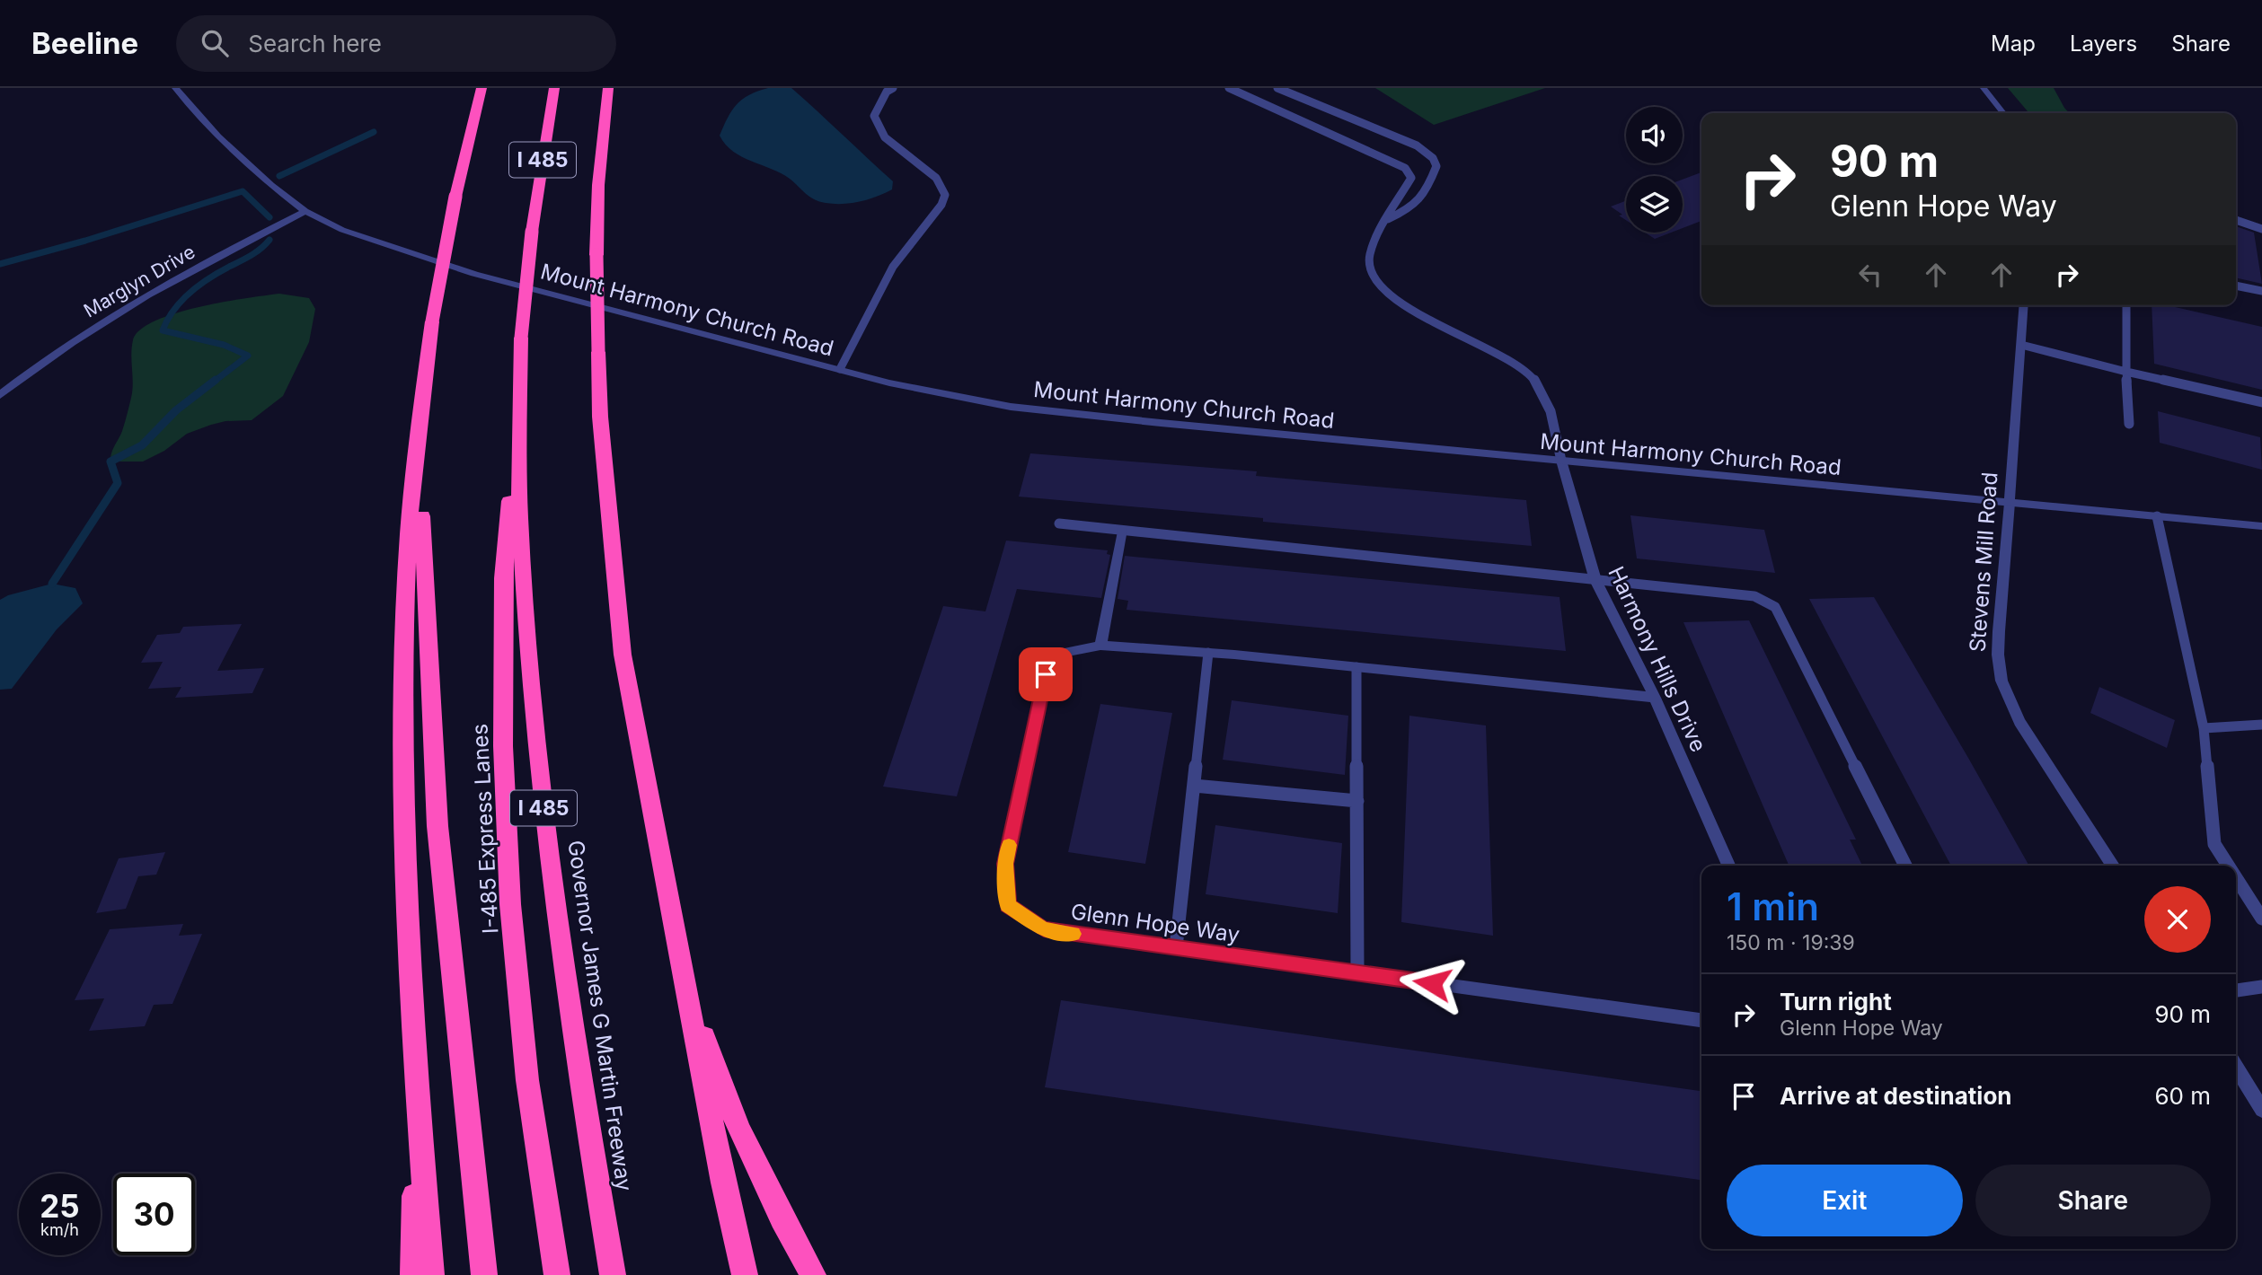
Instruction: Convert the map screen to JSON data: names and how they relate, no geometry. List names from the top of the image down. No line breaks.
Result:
{"streets":{"highway":["I 485","I-485 Express Lanes","Governor James G Martin Freeway"],"street":["Marglyn Drive","Mount Harmony Church Road","Stevens Mill Road","Harmony Hills Drive","Glenn Hope Way"]},"crossings":[["Marglyn Drive","Mount Harmony Church Road"],["Mount Harmony Church Road","Stevens Mill Road"],["Mount Harmony Church Road","Harmony Hills Drive"],["Harmony Hills Drive","Glenn Hope Way"],["I-485 Express Lanes","Governor James G Martin Freeway"]],"page":{"header":"Beeline","search":"Search here","nav":["Map","Layers","Share"],"turn":["90 m","Glenn Hope Way"],"heading":["1 min","150 m · 19:39"],"list":[{"name":"Turn right","note":"Glenn Hope Way","value":"90 m"},{"name":"Arrive at destination","value":"60 m"}],"buttons":["Exit","Share"],"speed":"25 km/h","limit":"30"}}
